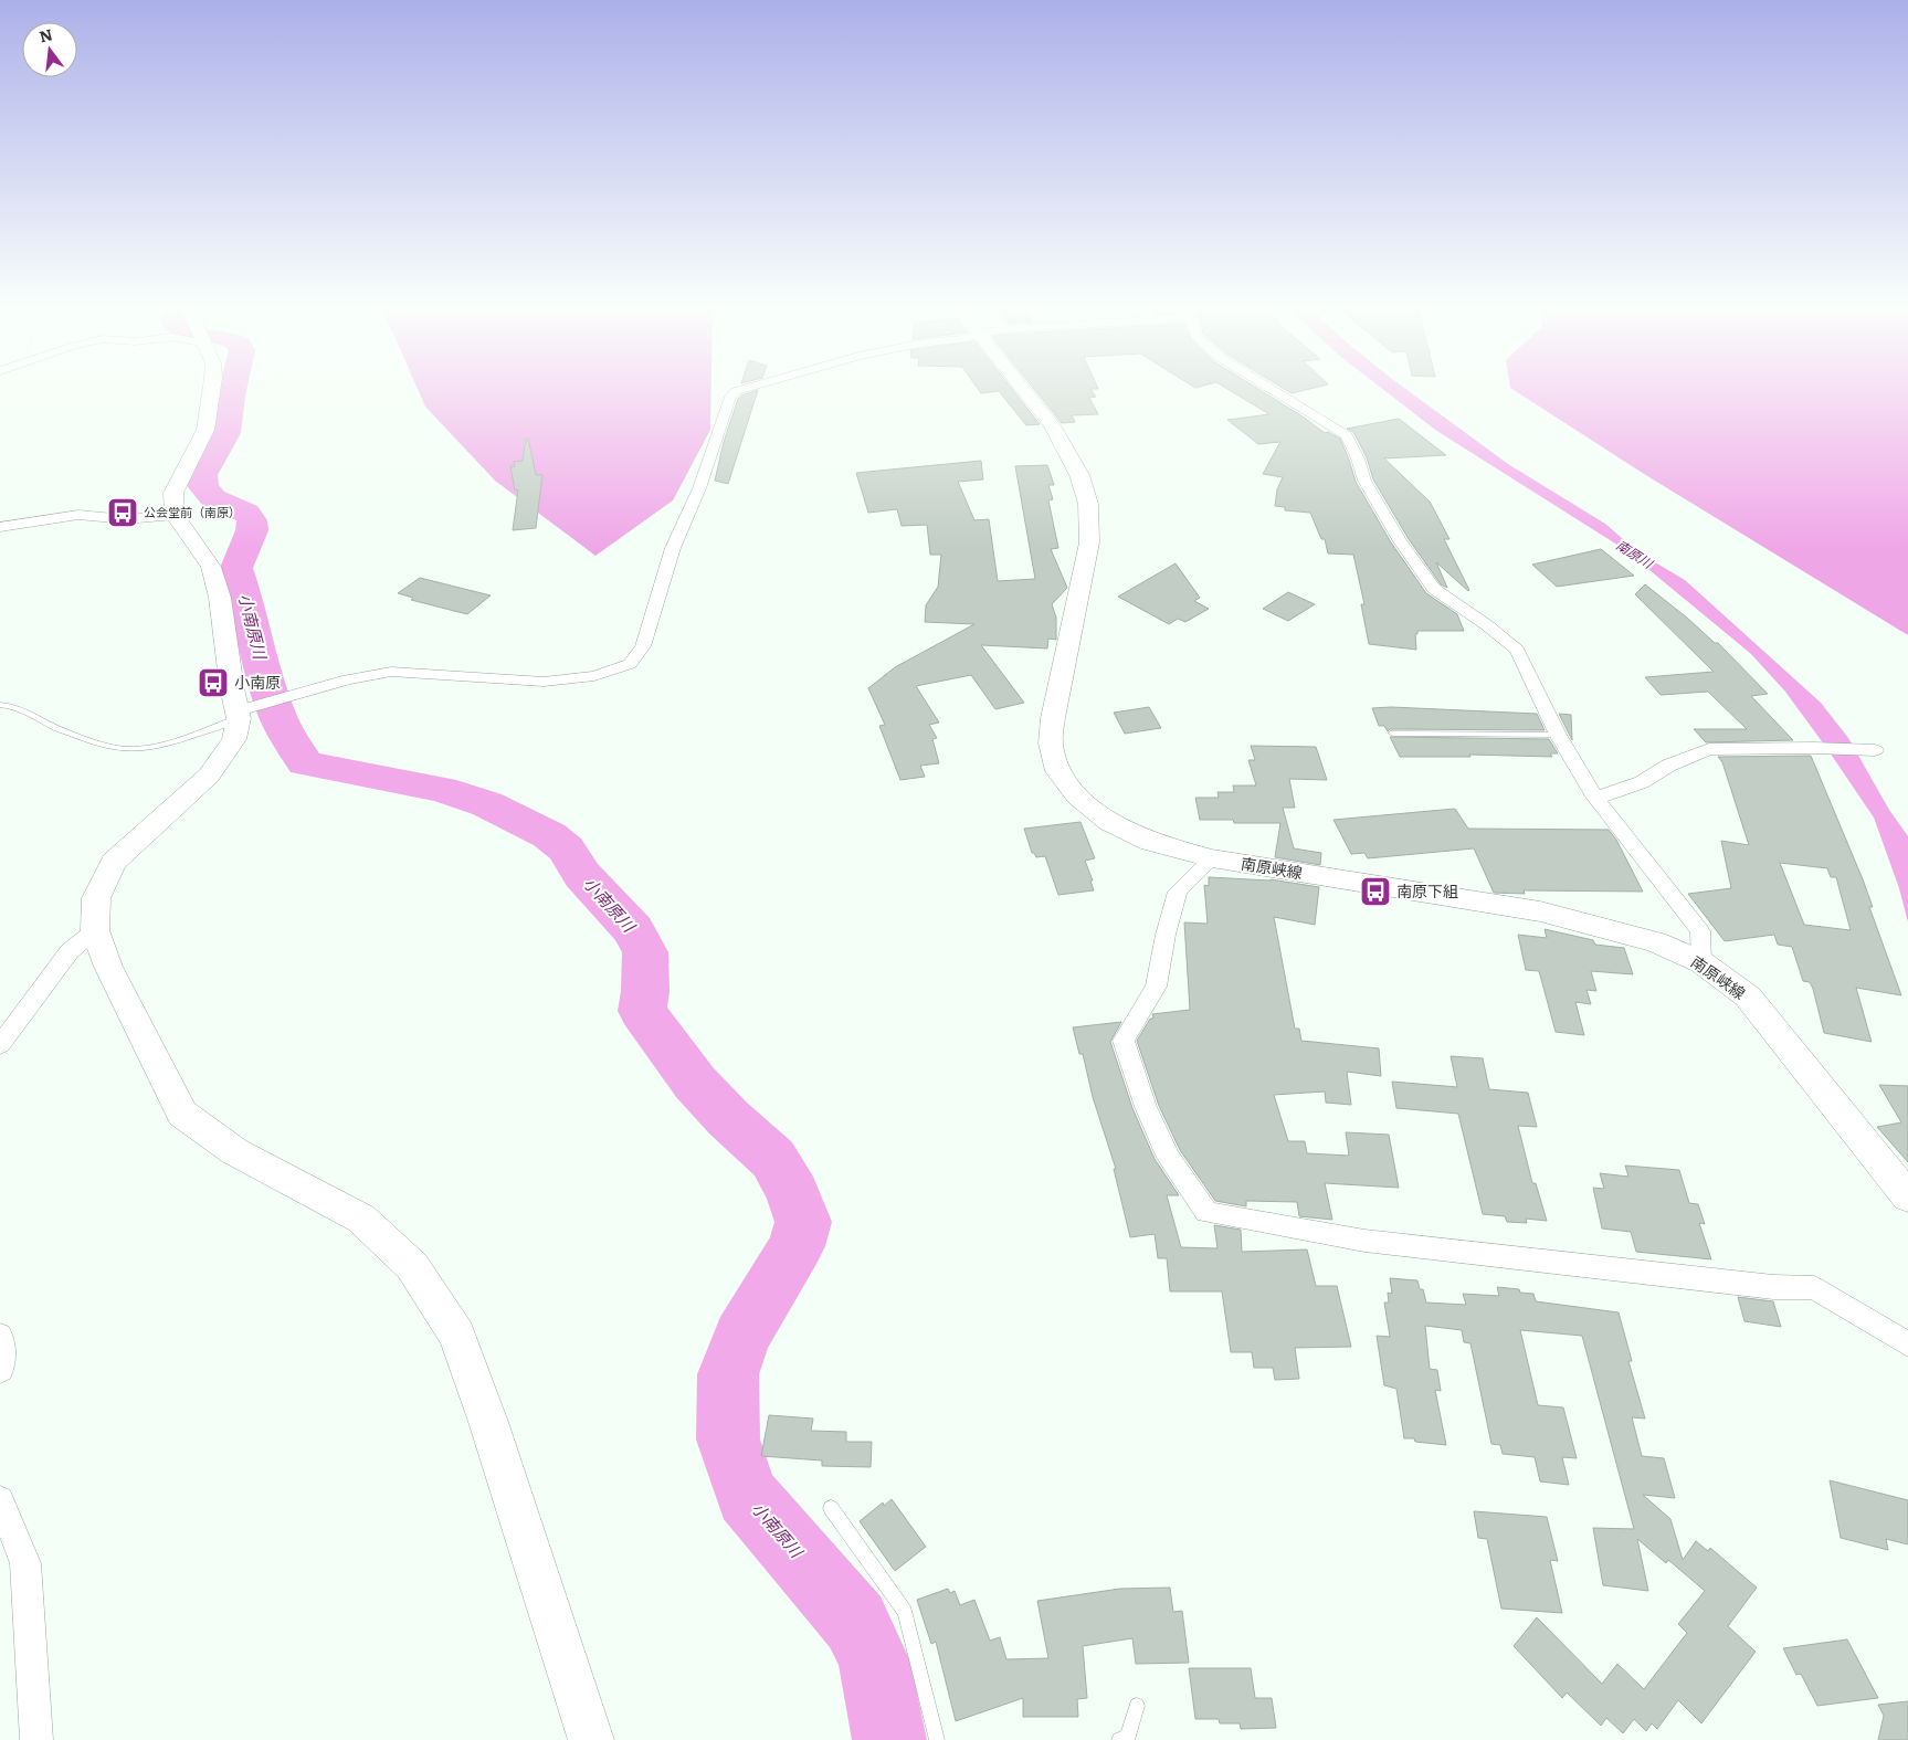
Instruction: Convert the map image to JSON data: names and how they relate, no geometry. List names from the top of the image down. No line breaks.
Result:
{"streets":{"street":["南原峡線"]},"water":["南原川","小南原川"],"places":{"bus stop":["公会堂前（南原）","小南原","南原下組"]},"north":"top"}
